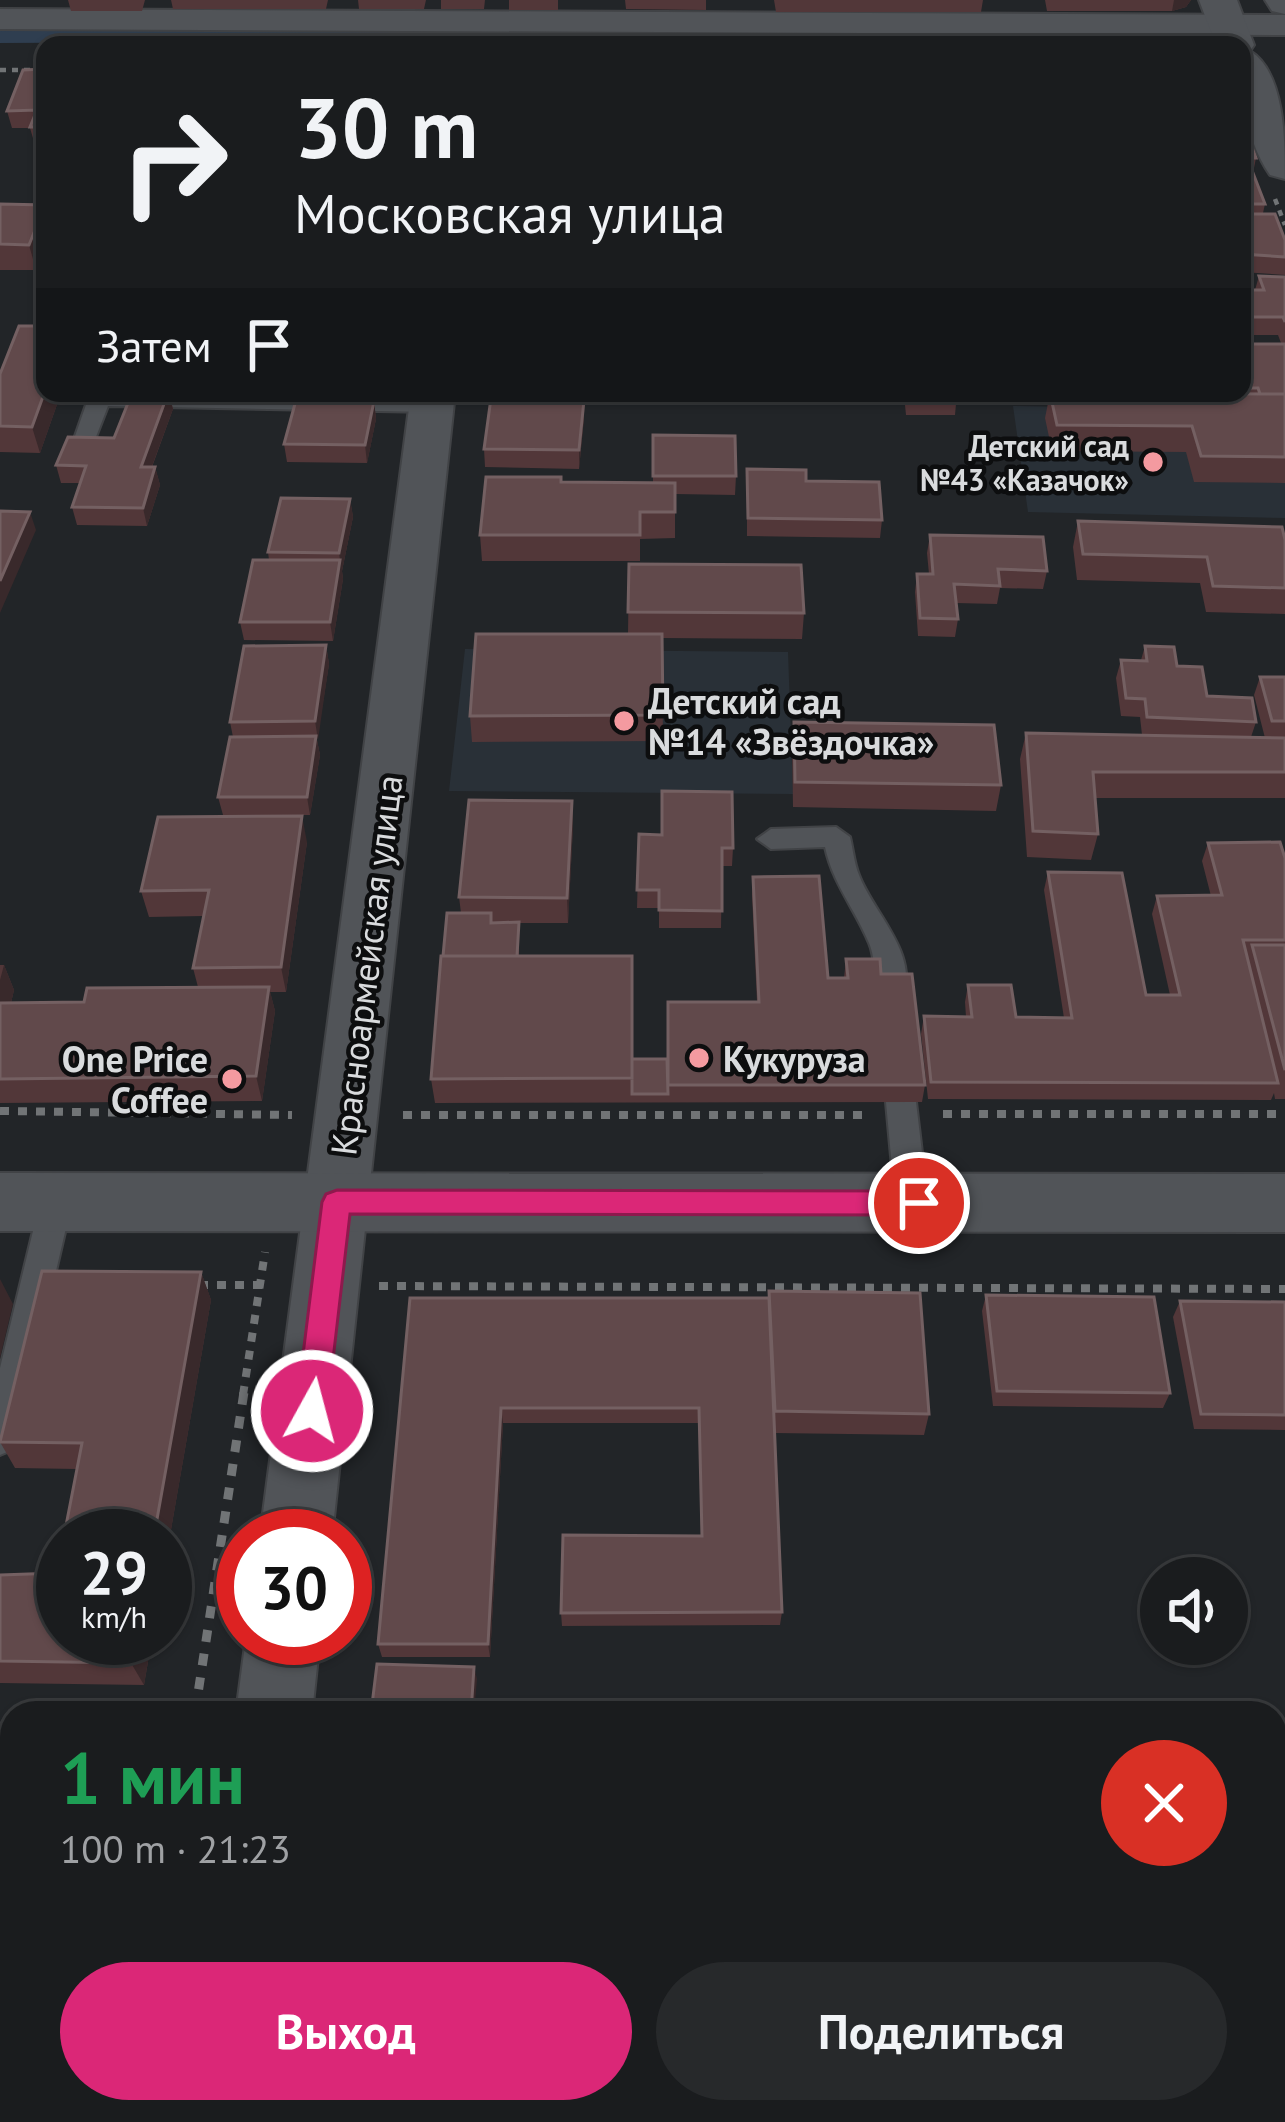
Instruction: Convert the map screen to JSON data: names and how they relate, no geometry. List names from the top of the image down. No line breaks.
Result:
{"streets":{"street":["Красноармейская улица"]},"places":["Детский сад №43 «Казачок»","Детский сад №14 «Звёздочка»","Кукуруза","One Price Coffee"],"page":{"turn":["30 m","Московская улица"],"then":"Затем","speed":"29 km/h","limit":"30","heading":["1 мин","100 m · 21:23"],"buttons":["Выход","Поделиться"]}}
